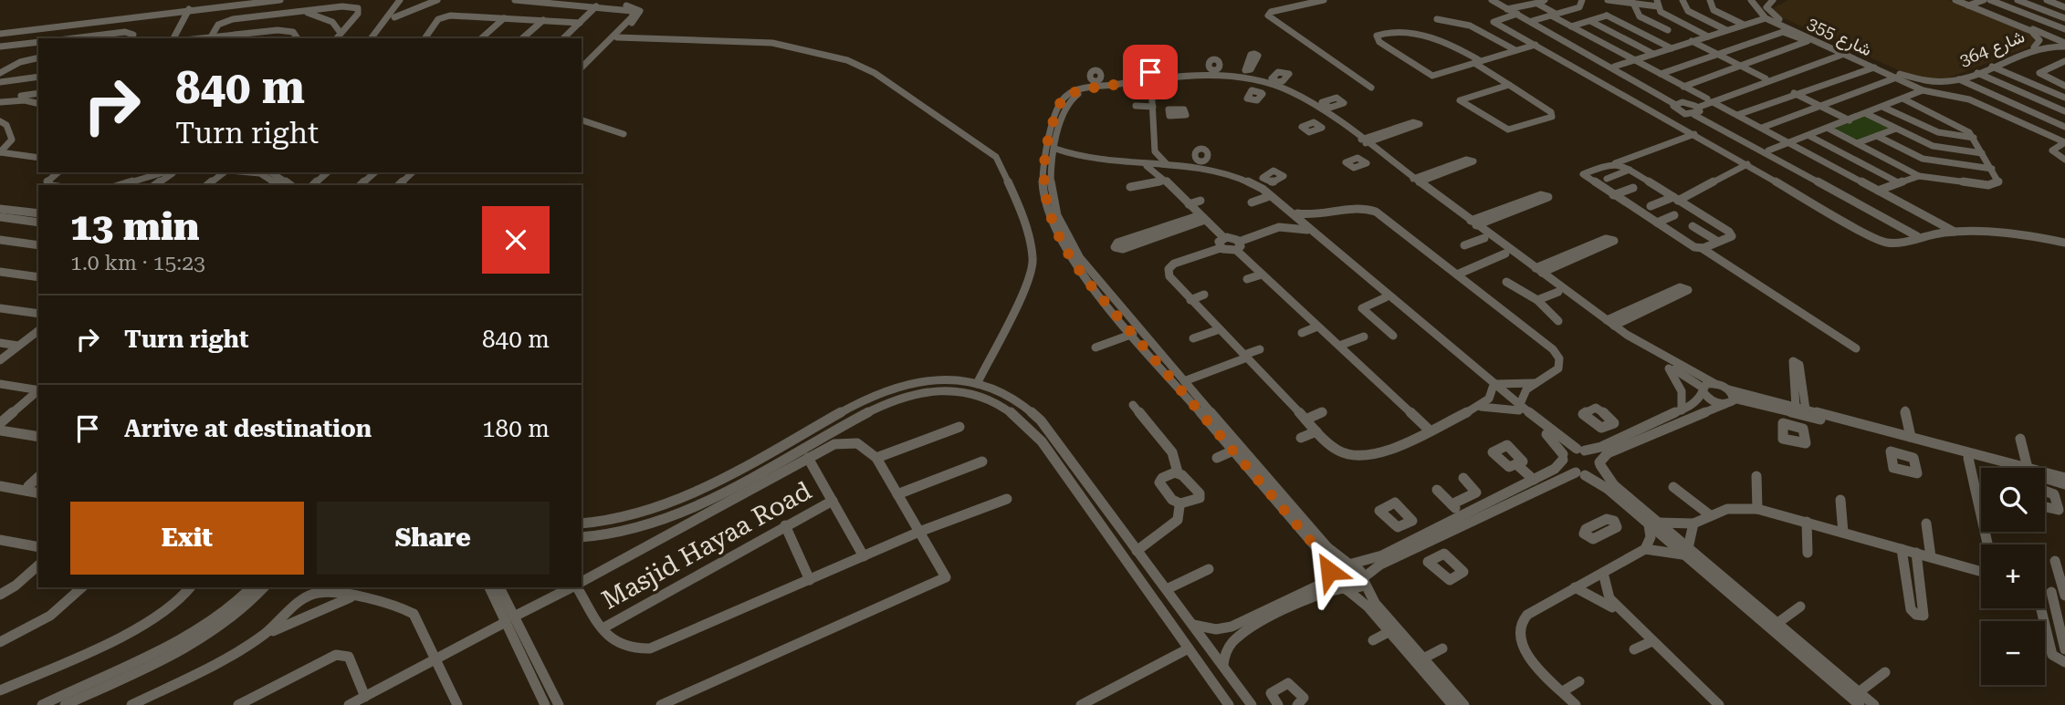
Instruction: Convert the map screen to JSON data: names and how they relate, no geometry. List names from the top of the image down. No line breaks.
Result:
{"streets":{"street":["شارع 355","شارع 364","Masjid Hayaa Road"]},"crossings":[["شارع 355","شارع 364"]],"page":{"turn":["840 m","Turn right"],"heading":["13 min","1.0 km · 15:23"],"list":[{"name":"Turn right","value":"840 m"},{"name":"Arrive at destination","value":"180 m"}],"map_buttons":["+","−"],"buttons":["Exit","Share"]}}
